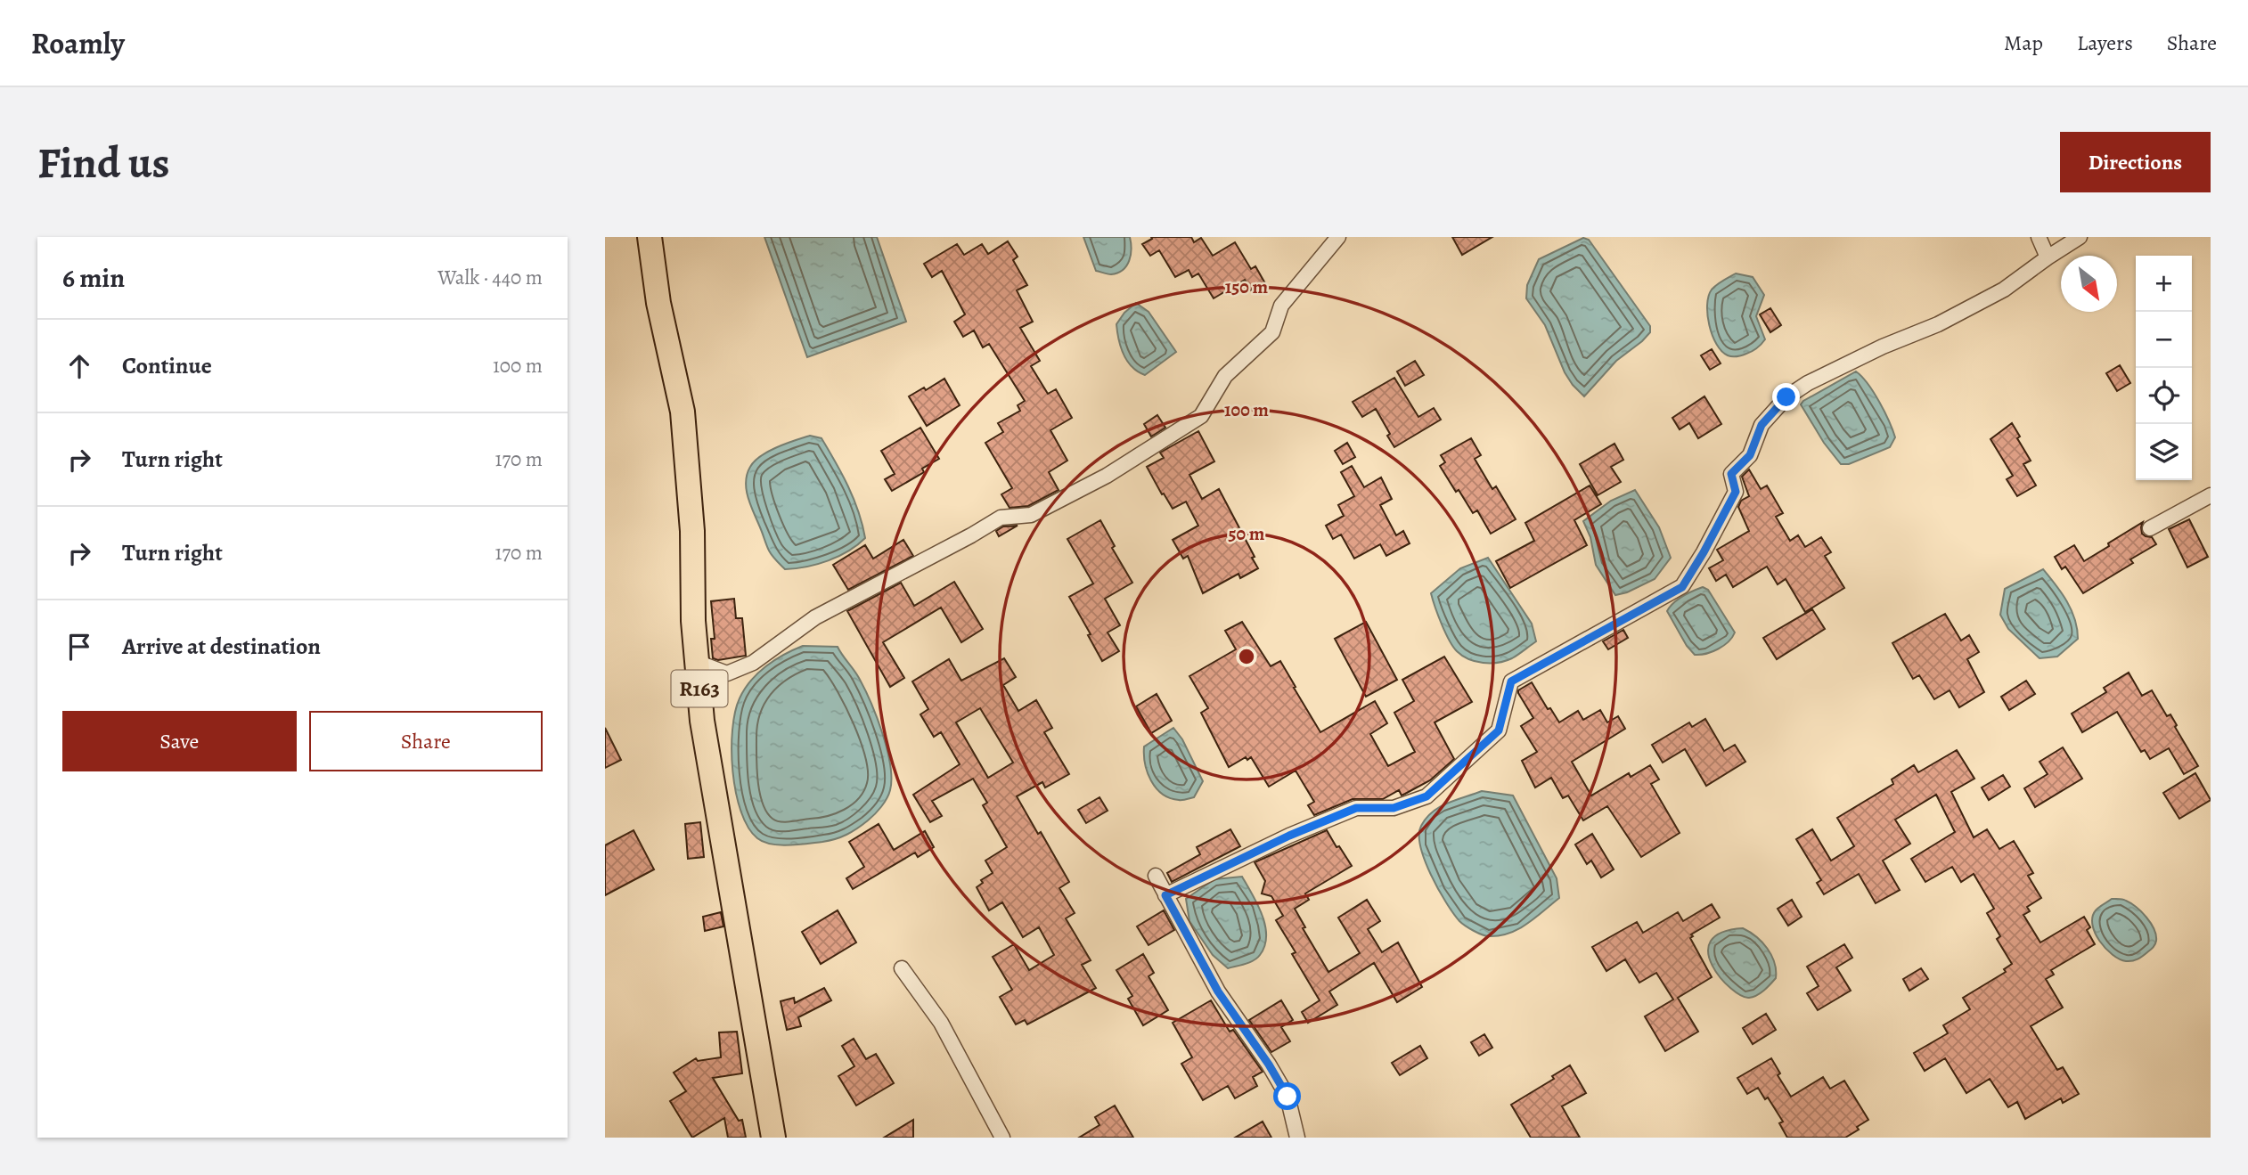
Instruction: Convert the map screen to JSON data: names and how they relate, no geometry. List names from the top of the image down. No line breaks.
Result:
{"streets":{"main road":["R163"]},"north":"bottom right","page":{"header":"Roamly","nav":["Map","Layers","Share"],"buttons":["Directions",["Save","Share"]],"title":"Find us","heading":["6 min","Walk · 440 m"],"map_buttons":["+","−"],"list":[["Continue","100 m"],["Turn right","170 m"],["Turn right","170 m"],"Arrive at destination"]},"rings":["150 m","100 m","50 m"]}
